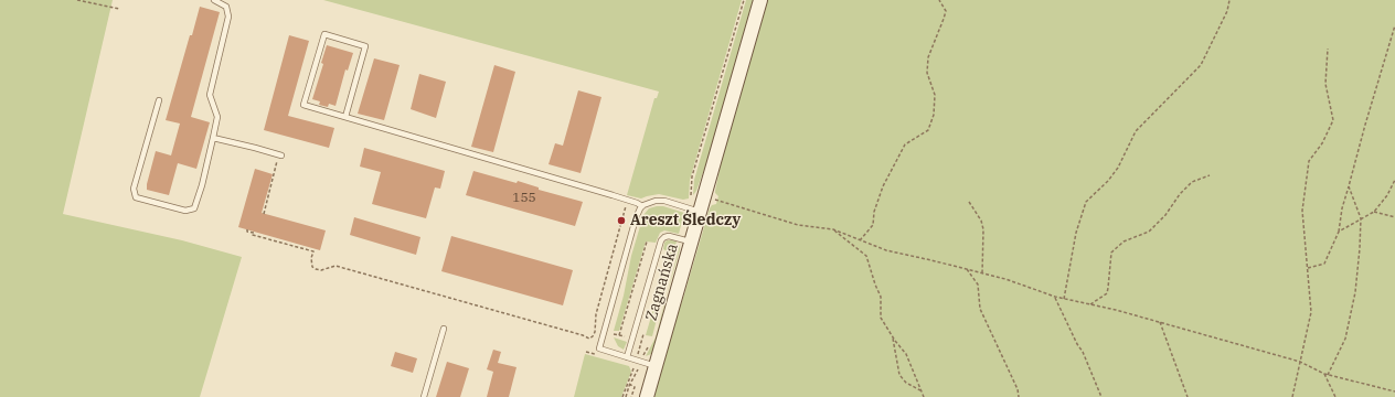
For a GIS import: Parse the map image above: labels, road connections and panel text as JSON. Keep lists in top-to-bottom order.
{
  "streets": {
    "street": ["Zagnańska"]
  },
  "places": ["Areszt Śledczy"],
  "house_numbers": ["155"]
}
